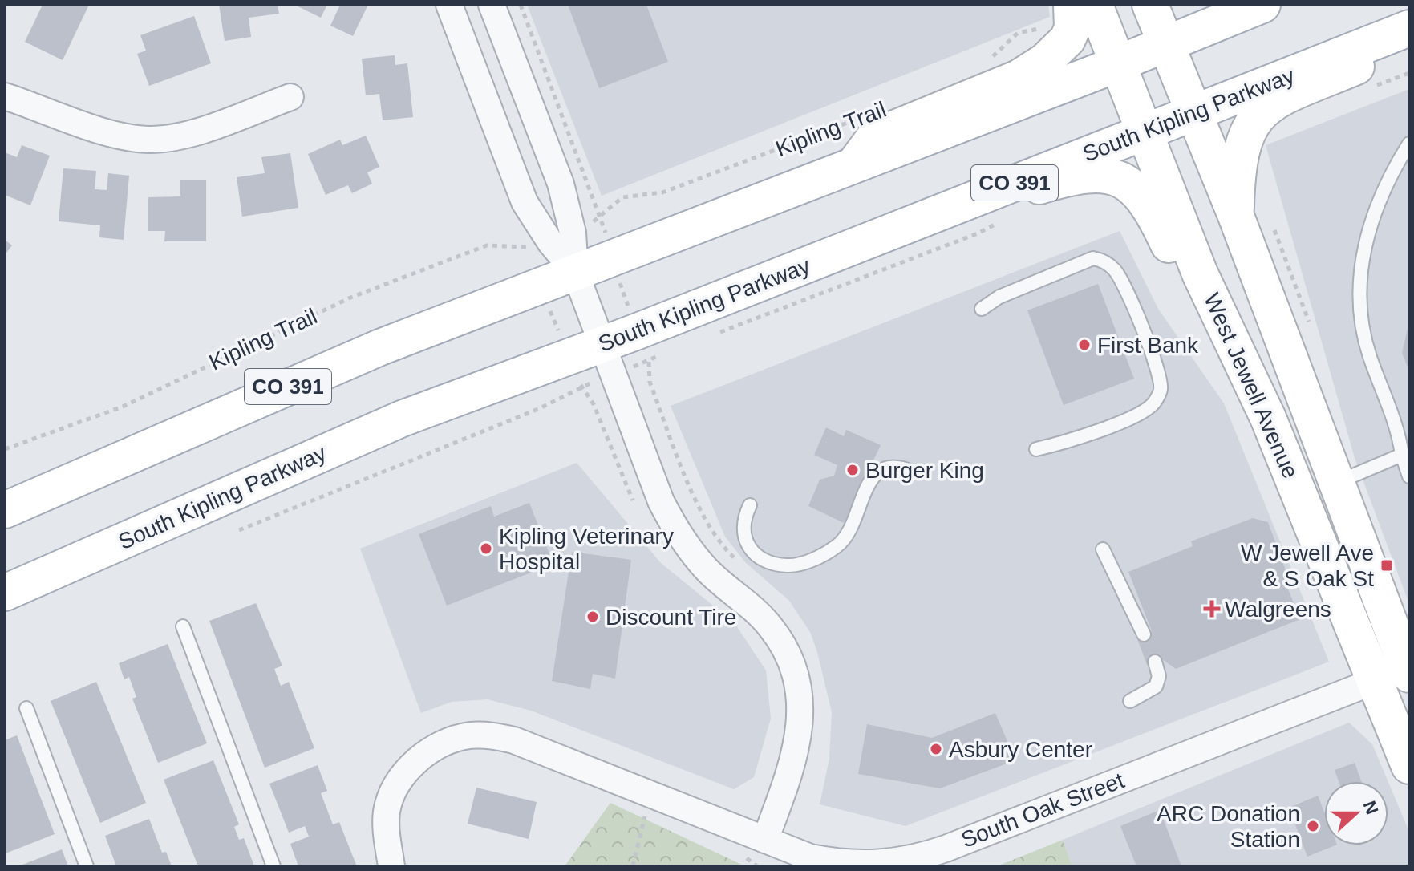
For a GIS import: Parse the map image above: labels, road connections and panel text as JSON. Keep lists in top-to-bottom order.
{
  "streets": {
    "main road": ["South Kipling Parkway", "CO 391", "West Jewell Avenue"],
    "street": ["South Oak Street"],
    "path": ["Kipling Trail"]
  },
  "crossings": [
    ["South Kipling Parkway", "West Jewell Avenue"],
    ["Kipling Trail", "CO 391"],
    ["CO 391", "West Jewell Avenue"],
    ["West Jewell Avenue", "South Oak Street"]
  ],
  "places": {
    "other": [
      "First Bank",
      "Burger King",
      "Kipling Veterinary Hospital",
      "Discount Tire",
      "Asbury Center",
      "ARC Donation Station"
    ],
    "transit": ["W Jewell Ave & S Oak St"],
    "health": ["Walgreens"]
  },
  "north": "right"
}
